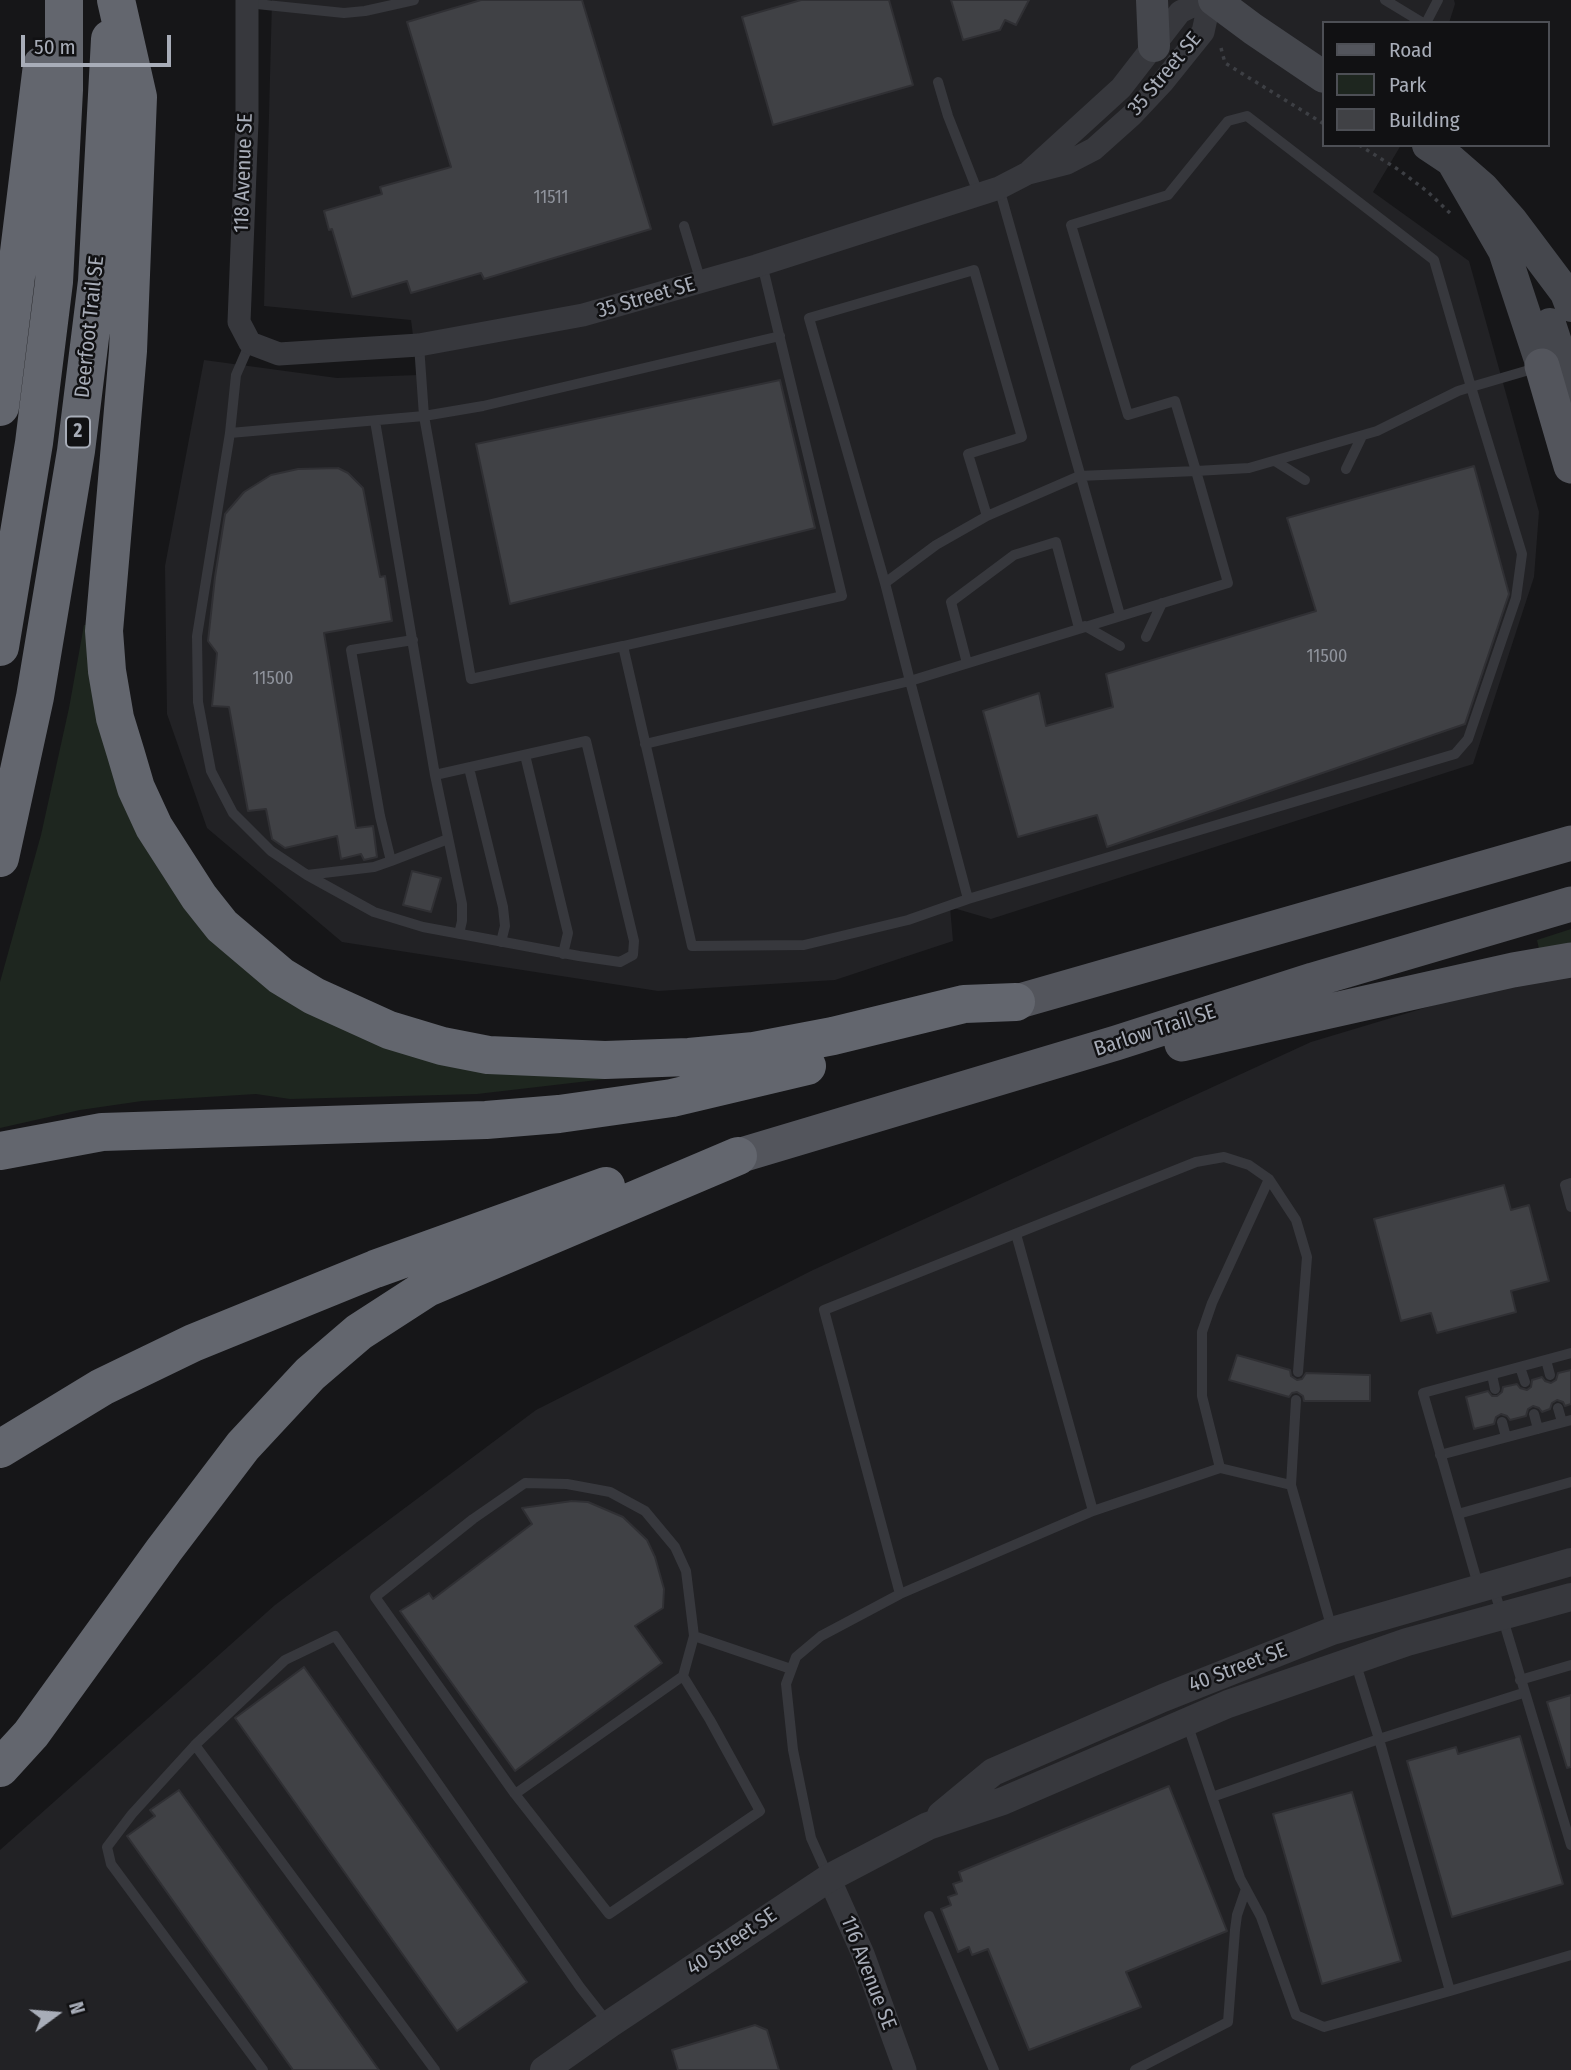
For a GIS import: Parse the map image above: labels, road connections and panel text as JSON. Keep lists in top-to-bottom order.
{
  "streets": {
    "highway": ["Deerfoot Trail SE", "2"],
    "main road": ["Barlow Trail SE"],
    "street": [
      "35 Street SE",
      "118 Avenue SE",
      "40 Street SE",
      "116 Avenue SE"
    ]
  },
  "crossings": [
    ["35 Street SE", "118 Avenue SE"],
    ["40 Street SE", "116 Avenue SE"]
  ],
  "house_numbers": ["11511", "11500", "11500"],
  "legend": ["Road", "Park", "Building"],
  "scale_bar": "50 m",
  "north": "right"
}
